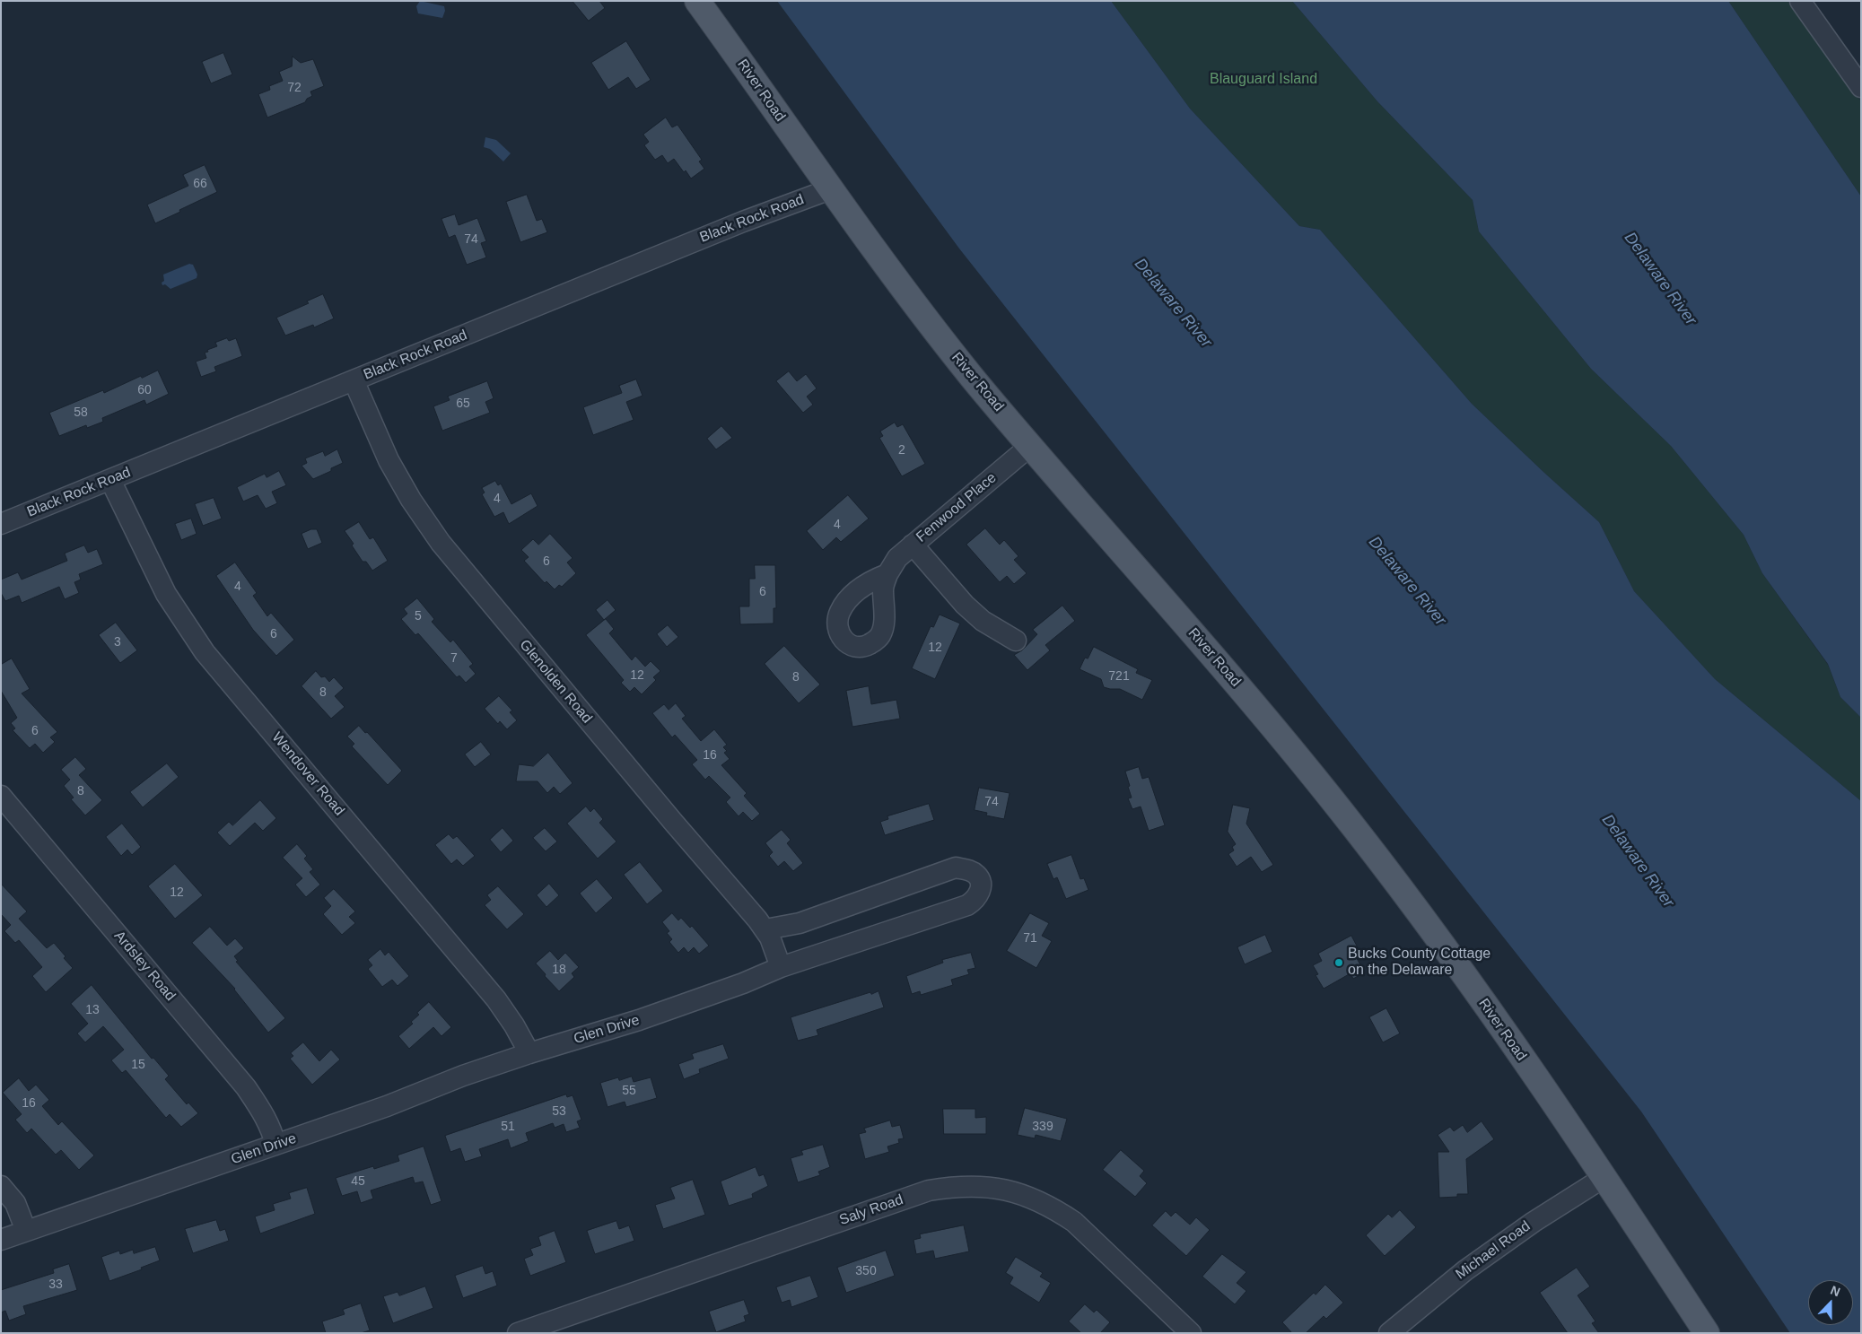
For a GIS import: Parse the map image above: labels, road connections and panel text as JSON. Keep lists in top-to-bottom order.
{
  "streets": {
    "main road": ["River Road"],
    "street": [
      "Black Rock Road",
      "Fenwood Place",
      "Glenolden Road",
      "Wendover Road",
      "Ardsley Road",
      "Glen Drive",
      "Saly Road",
      "Michael Road"
    ]
  },
  "crossings": [
    ["River Road", "Black Rock Road"],
    ["River Road", "Fenwood Place"],
    ["River Road", "Michael Road"],
    ["Black Rock Road", "Glenolden Road"],
    ["Black Rock Road", "Wendover Road"],
    ["Glenolden Road", "Glen Drive"],
    ["Wendover Road", "Glen Drive"],
    ["Ardsley Road", "Glen Drive"]
  ],
  "water": ["Delaware River"],
  "parks": ["Blauguard Island"],
  "places": ["Bucks County Cottage on the Delaware"],
  "house_numbers": [
    "72",
    "66",
    "74",
    "60",
    "65",
    "58",
    "2",
    "4",
    "4",
    "6",
    "4",
    "6",
    "5",
    "6",
    "3",
    "12",
    "7",
    "12",
    "721",
    "8",
    "8",
    "6",
    "16",
    "8",
    "74",
    "12",
    "71",
    "18",
    "13",
    "15",
    "55",
    "16",
    "53",
    "51",
    "339",
    "45",
    "350",
    "33"
  ],
  "north": "top"
}
